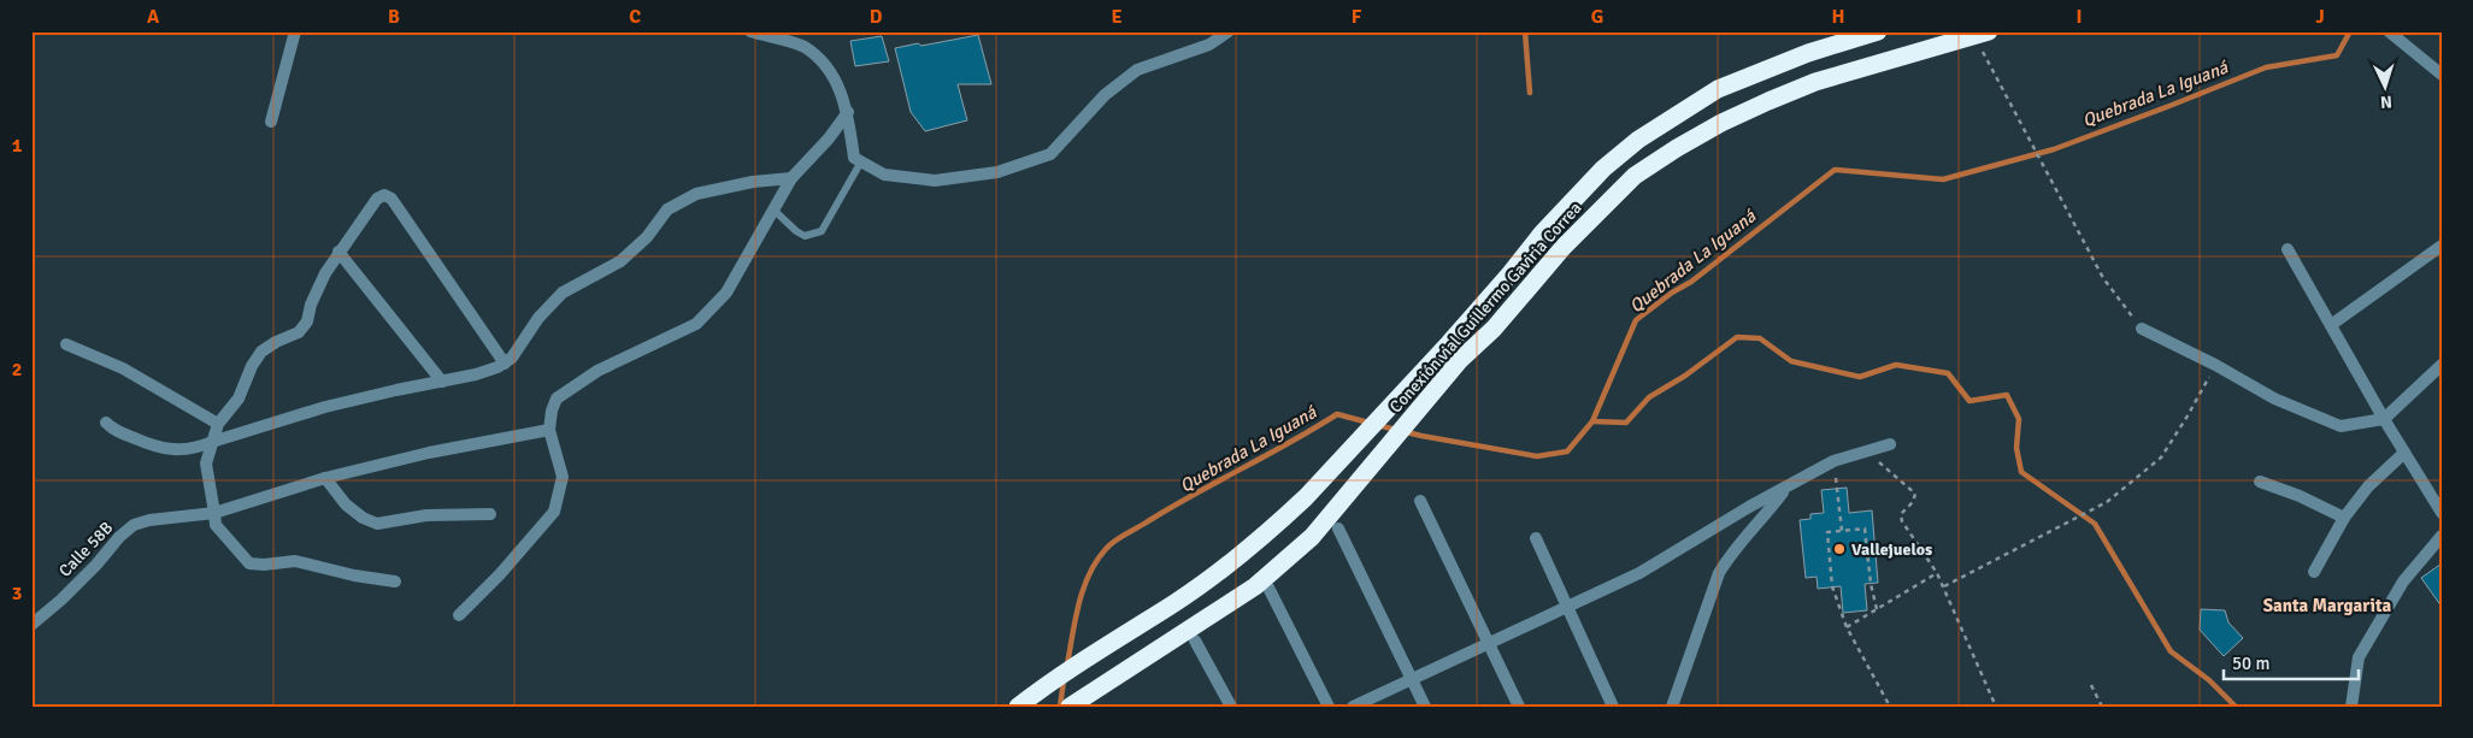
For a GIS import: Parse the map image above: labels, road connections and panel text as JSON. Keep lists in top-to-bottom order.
{
  "streets": {
    "highway": ["Conexión vial Guillermo Gaviria Correa"],
    "street": ["Calle 58B"]
  },
  "districts": ["Santa Margarita"],
  "water": ["Quebrada La Iguaná"],
  "places": ["Vallejuelos"],
  "scale_bar": "50 m",
  "north": "bottom",
  "grid": {
    "columns": [
      "A",
      "B",
      "C",
      "D",
      "E",
      "F",
      "G",
      "H",
      "I",
      "J"
    ],
    "rows": ["1", "2", "3"]
  }
}
